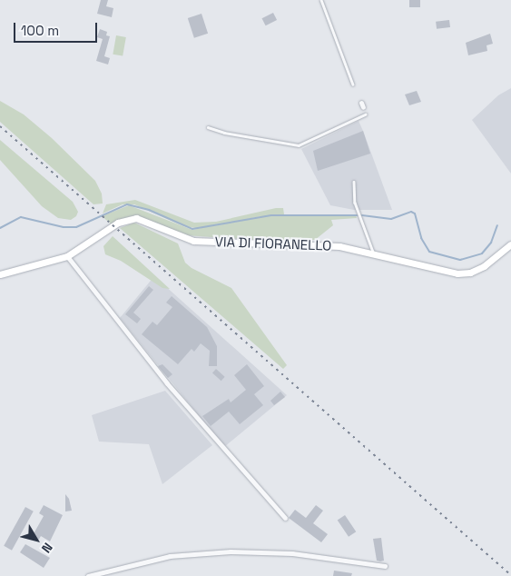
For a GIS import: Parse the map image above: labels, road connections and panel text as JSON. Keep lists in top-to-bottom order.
{
  "streets": {
    "street": ["VIA DI FIORANELLO"]
  },
  "scale_bar": "100 m",
  "north": "bottom right"
}
